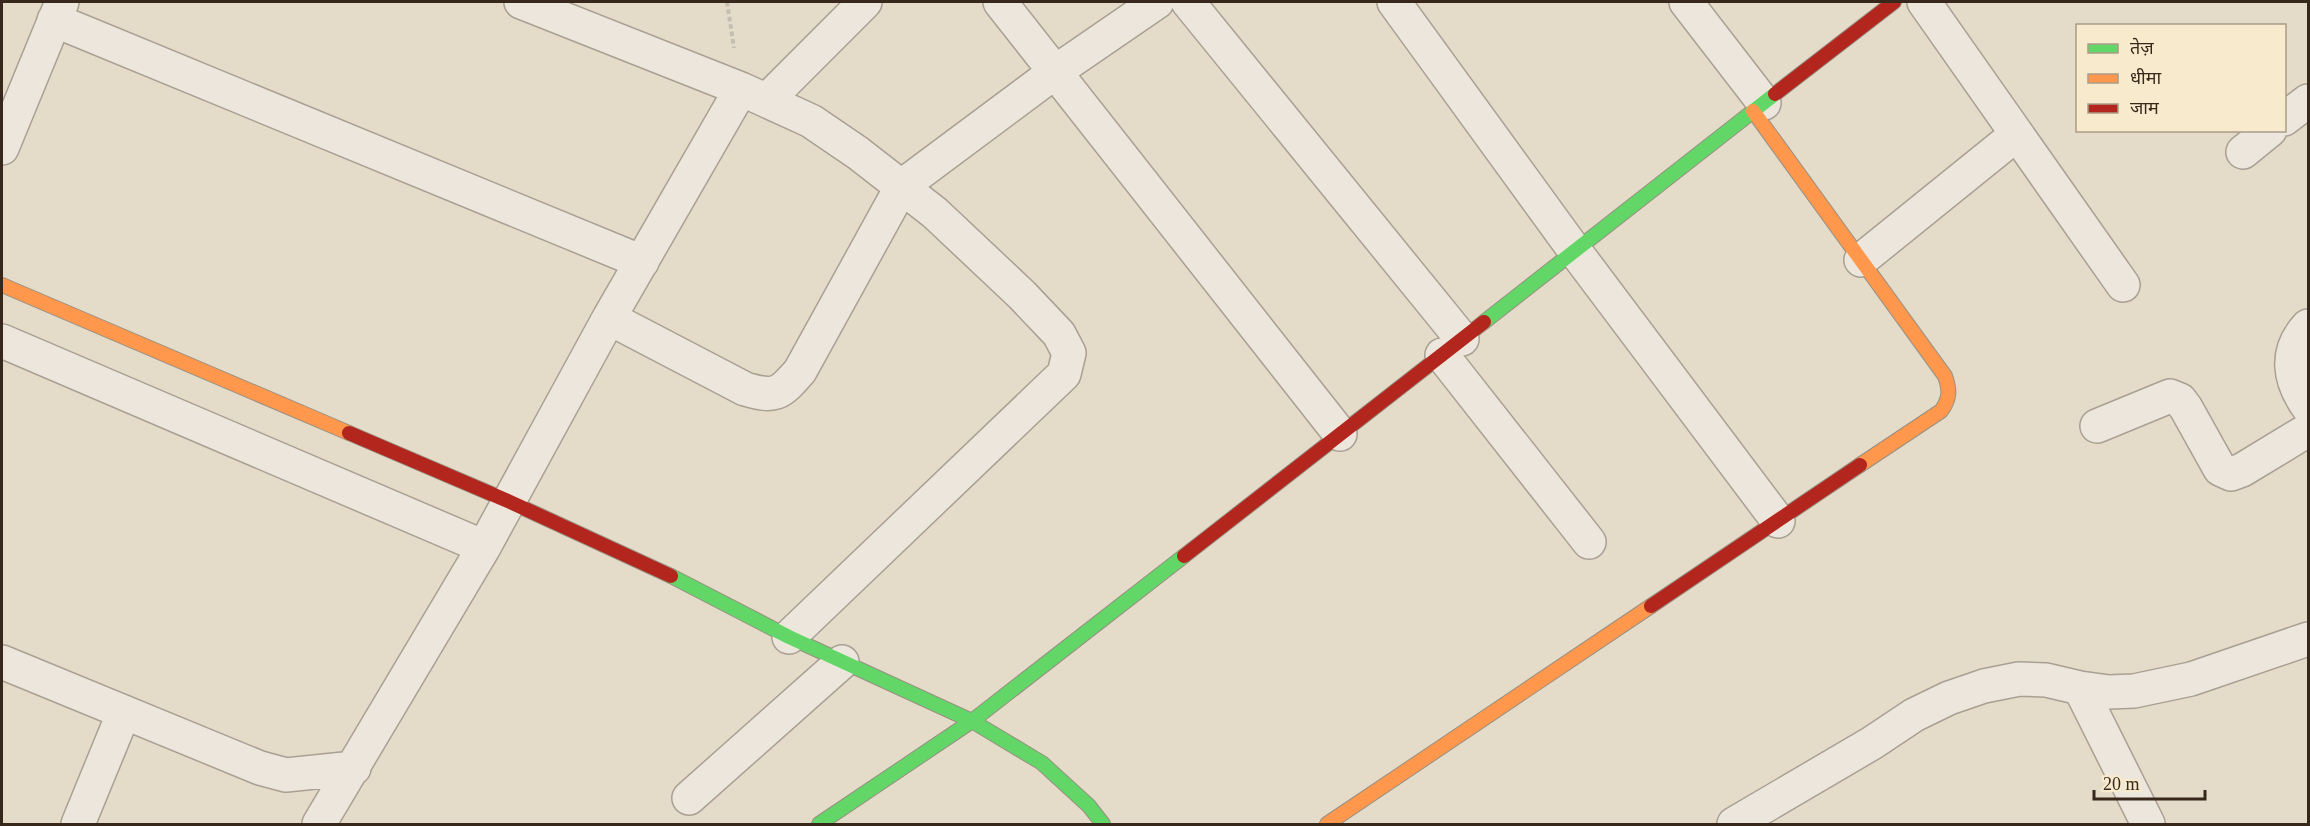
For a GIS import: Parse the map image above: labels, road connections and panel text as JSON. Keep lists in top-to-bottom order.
{
  "legend": ["तेज़", "धीमा", "जाम"],
  "scale_bar": "20 m"
}
